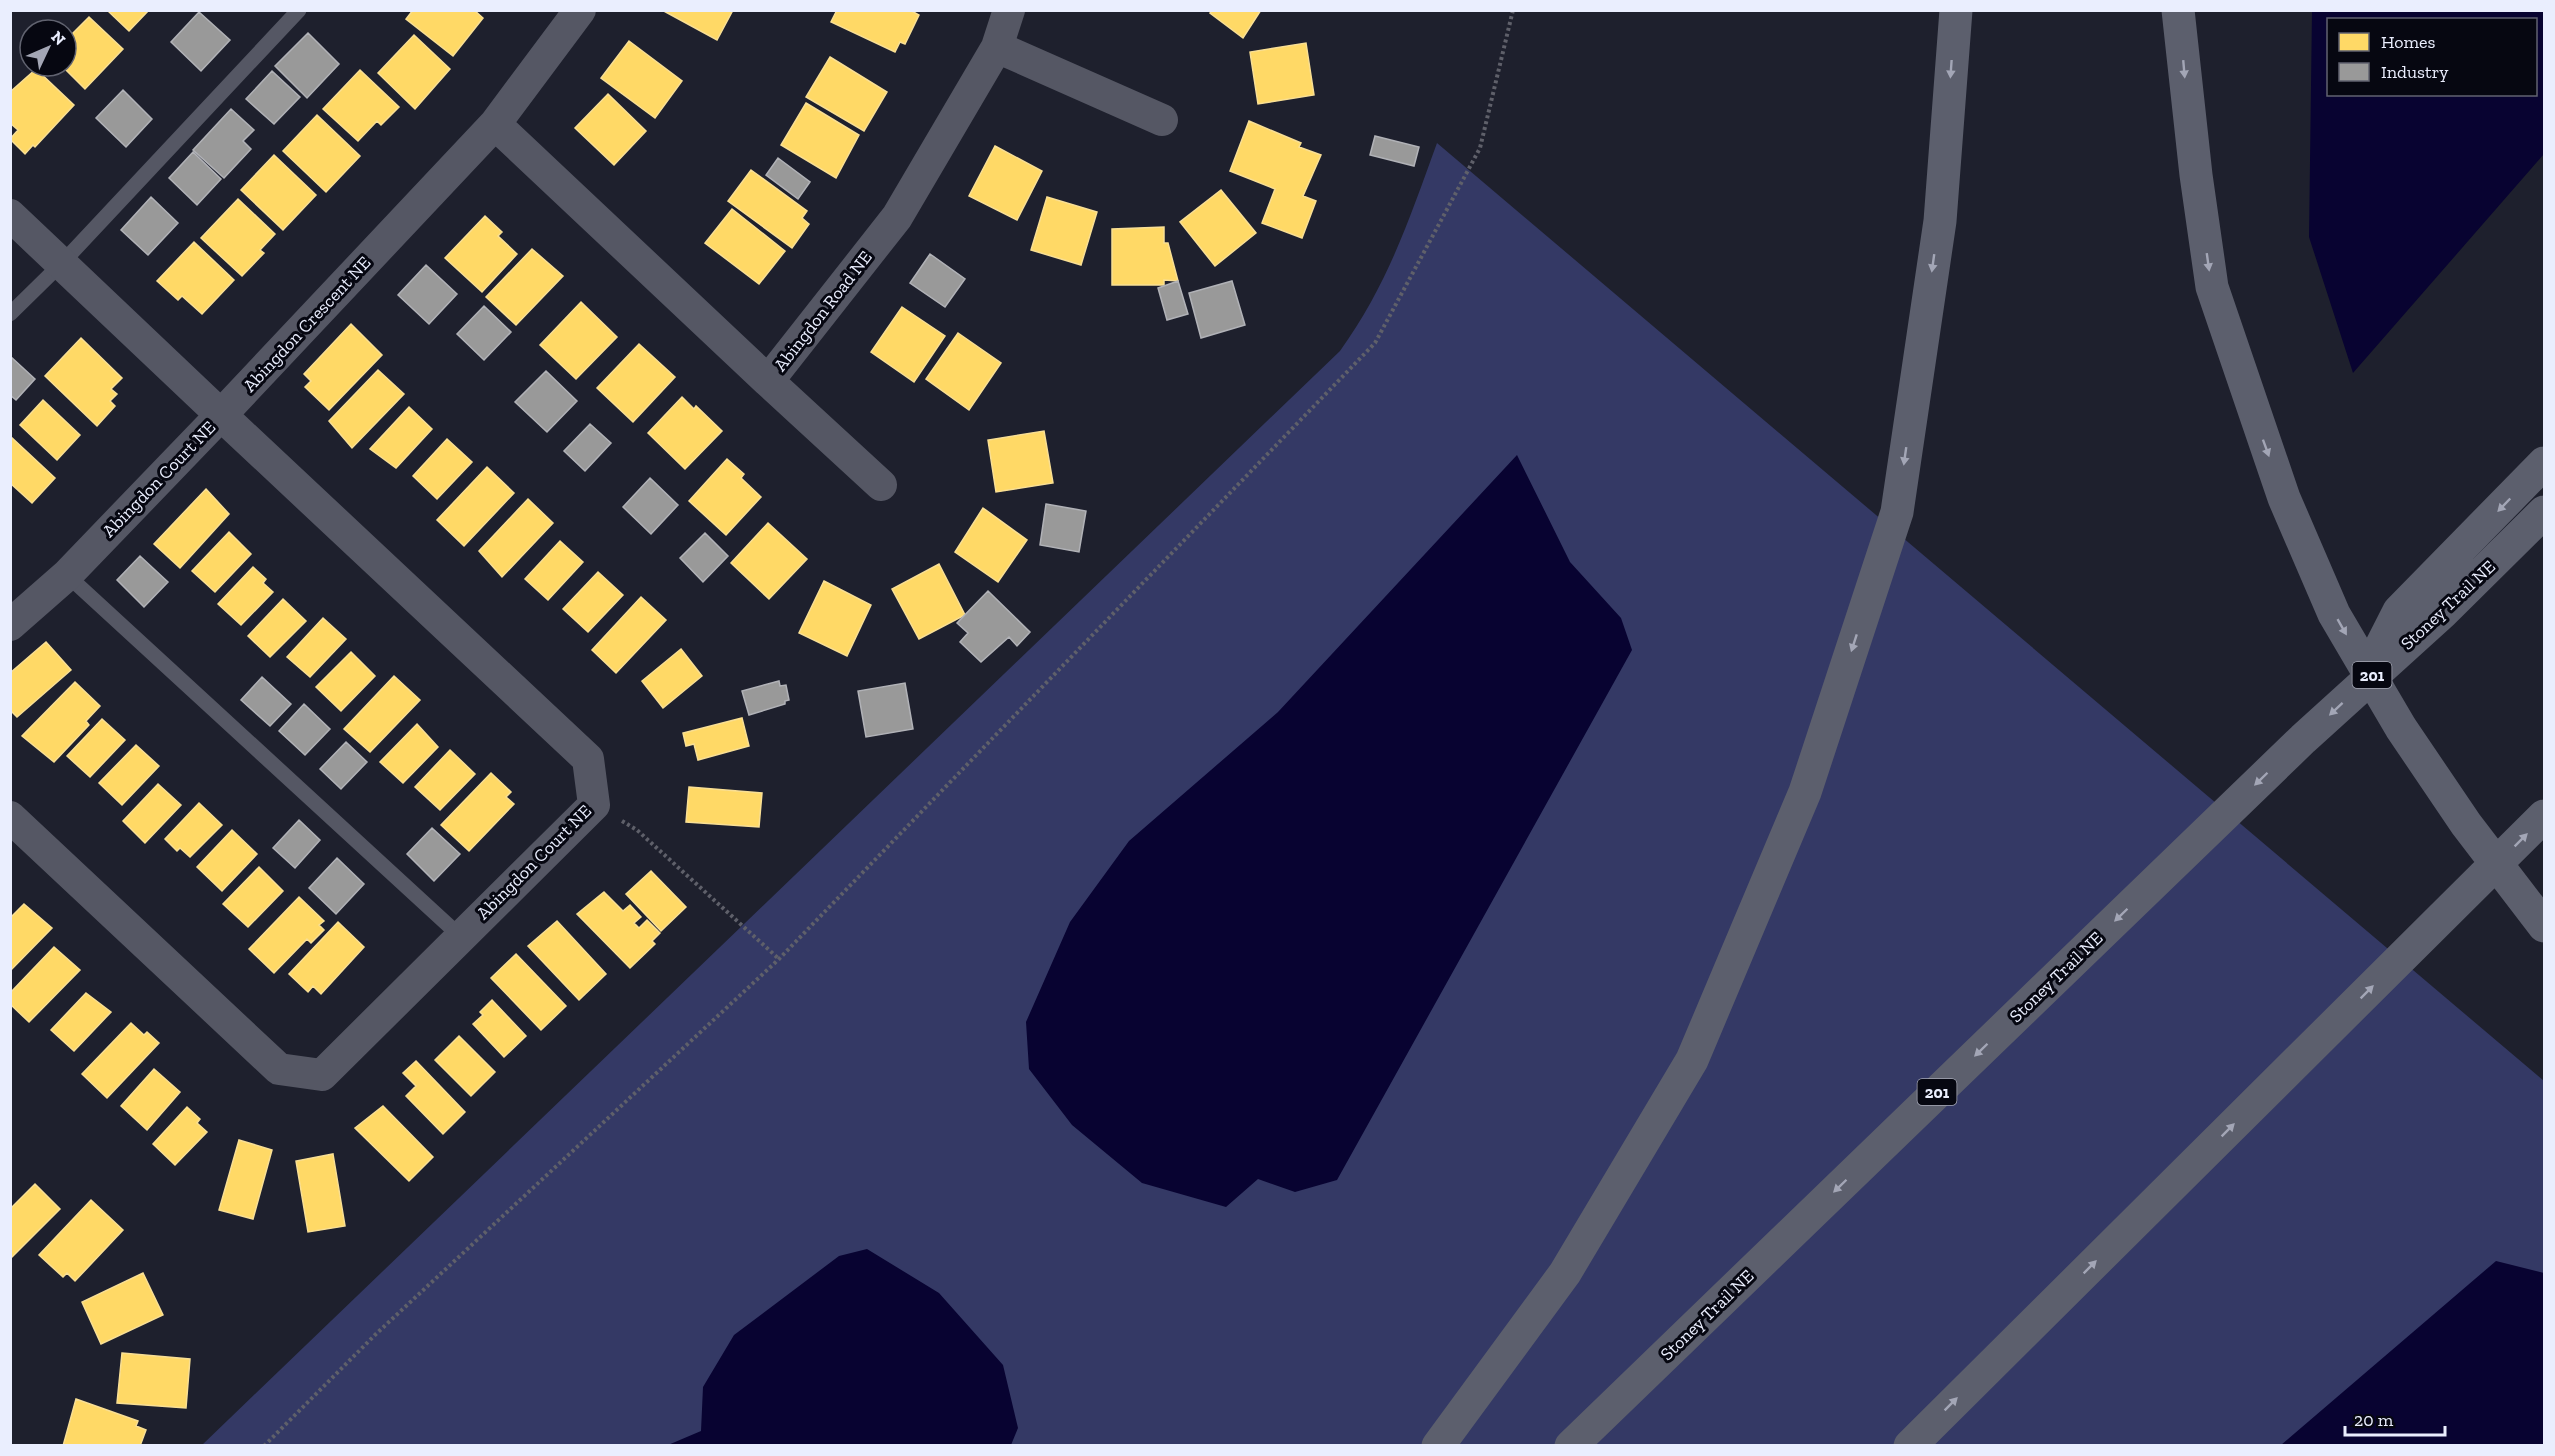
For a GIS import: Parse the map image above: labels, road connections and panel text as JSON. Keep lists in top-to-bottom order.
{
  "streets": {
    "highway": ["Stoney Trail NE", "201"],
    "street": ["Abingdon Road NE", "Abingdon Crescent NE", "Abingdon Court NE"]
  },
  "crossings": [
    ["Abingdon Road NE", "Abingdon Crescent NE"],
    ["Abingdon Crescent NE", "Abingdon Court NE"]
  ],
  "legend": ["Homes", "Industry"],
  "scale_bar": "20 m",
  "north": "top right"
}
